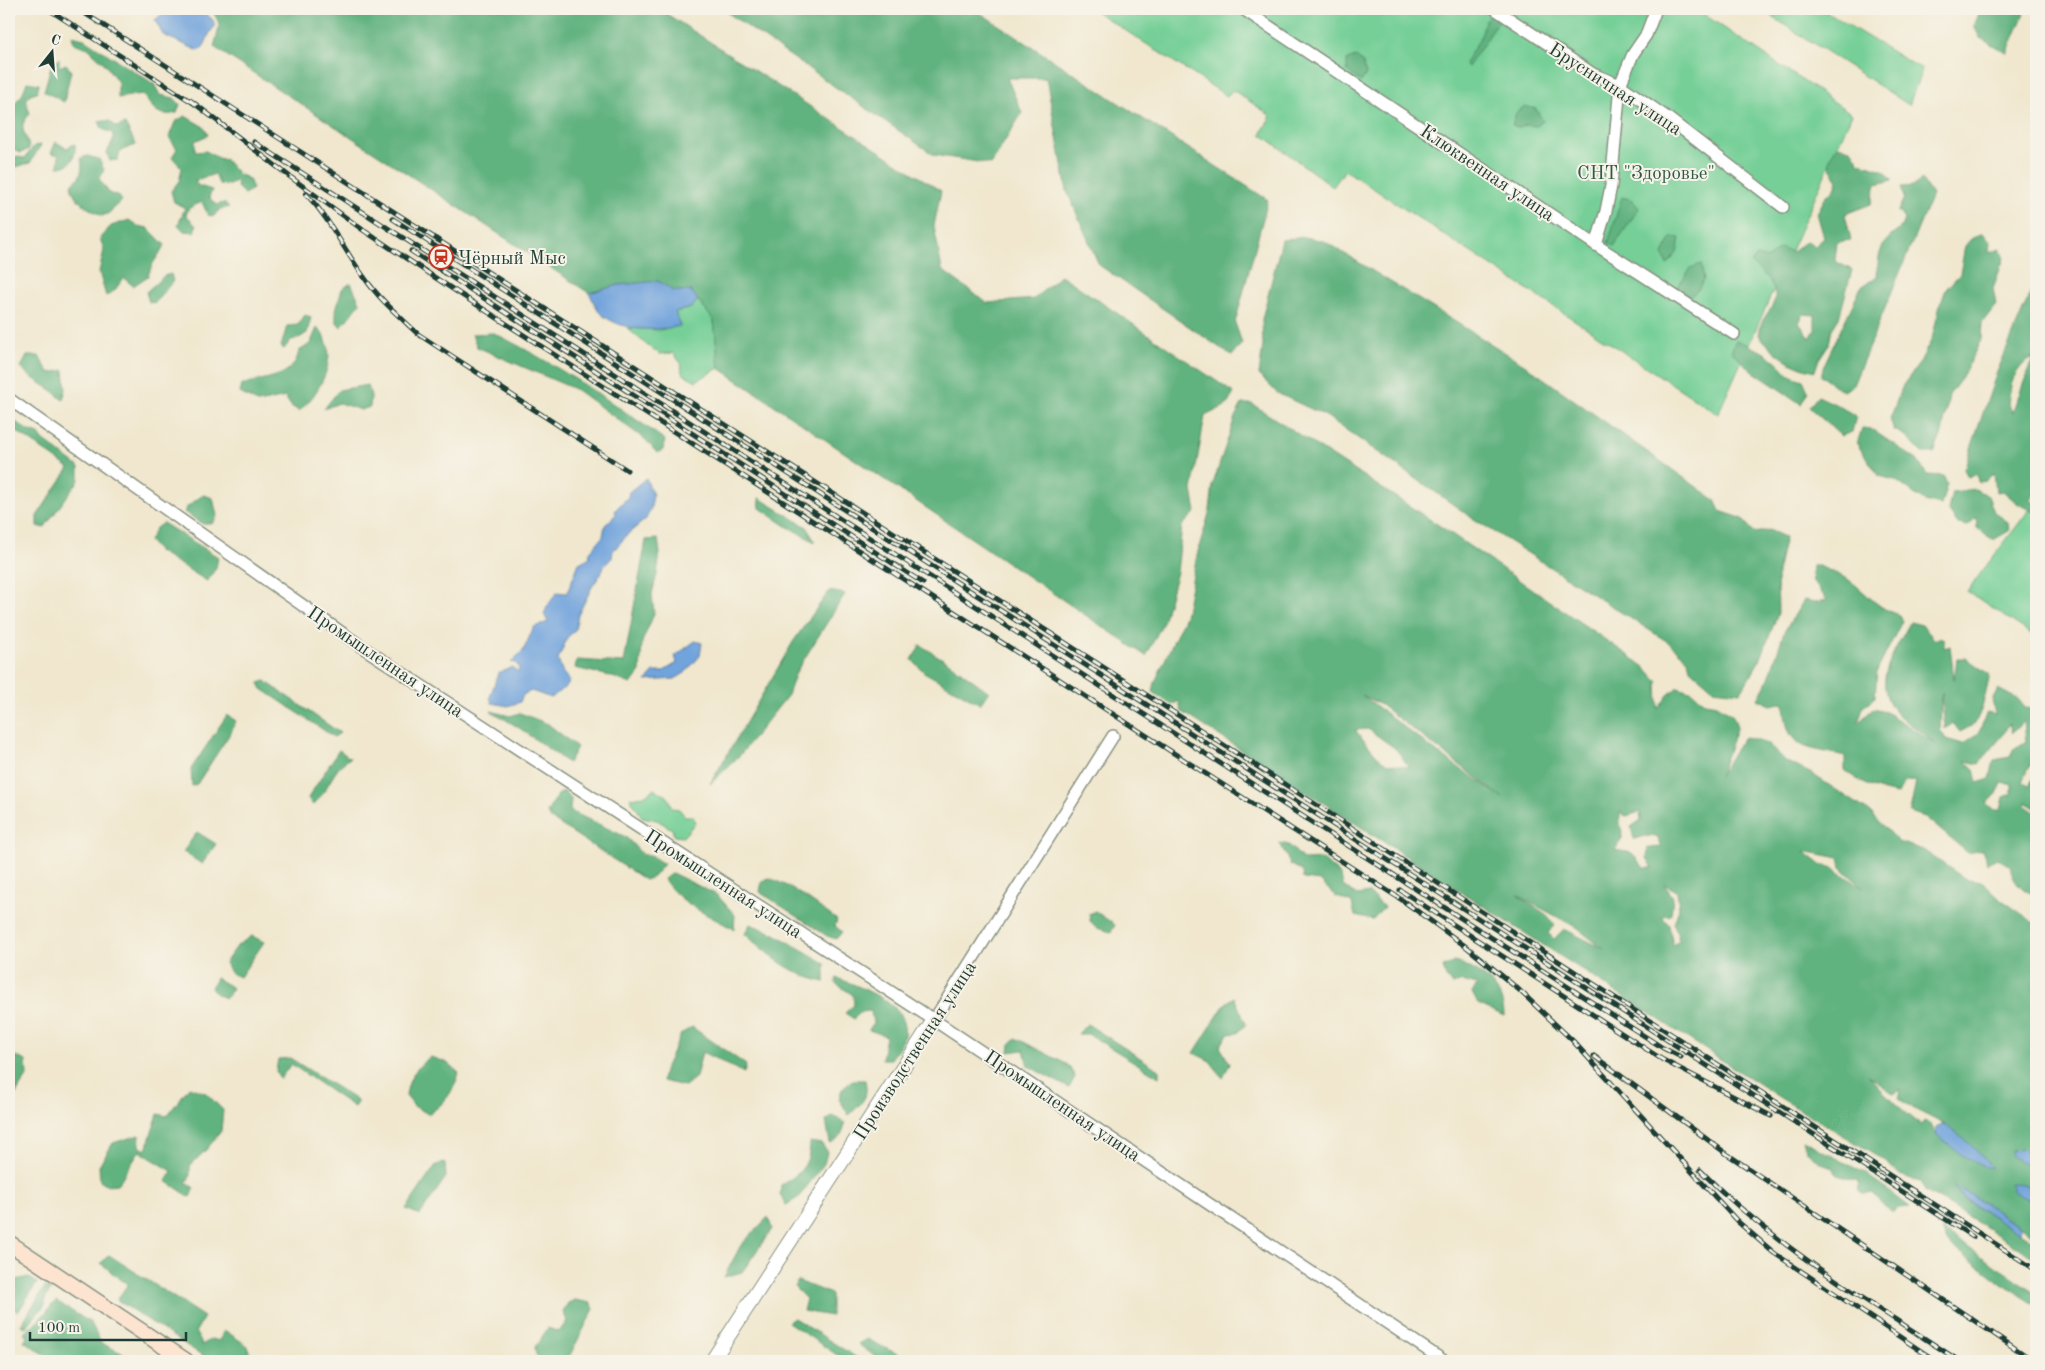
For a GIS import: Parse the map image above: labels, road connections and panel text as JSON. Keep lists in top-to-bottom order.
{
  "streets": {
    "street": [
      "Брусничная улица",
      "Клюквенная улица",
      "Промышленная улица",
      "Производственная улица"
    ]
  },
  "crossings": [
    ["Промышленная улица", "Производственная улица"]
  ],
  "parks": ["СНТ \"Здоровье\""],
  "places": {
    "station": ["Чёрный Мыс"]
  },
  "scale_bar": "100 m",
  "north": "top"
}
